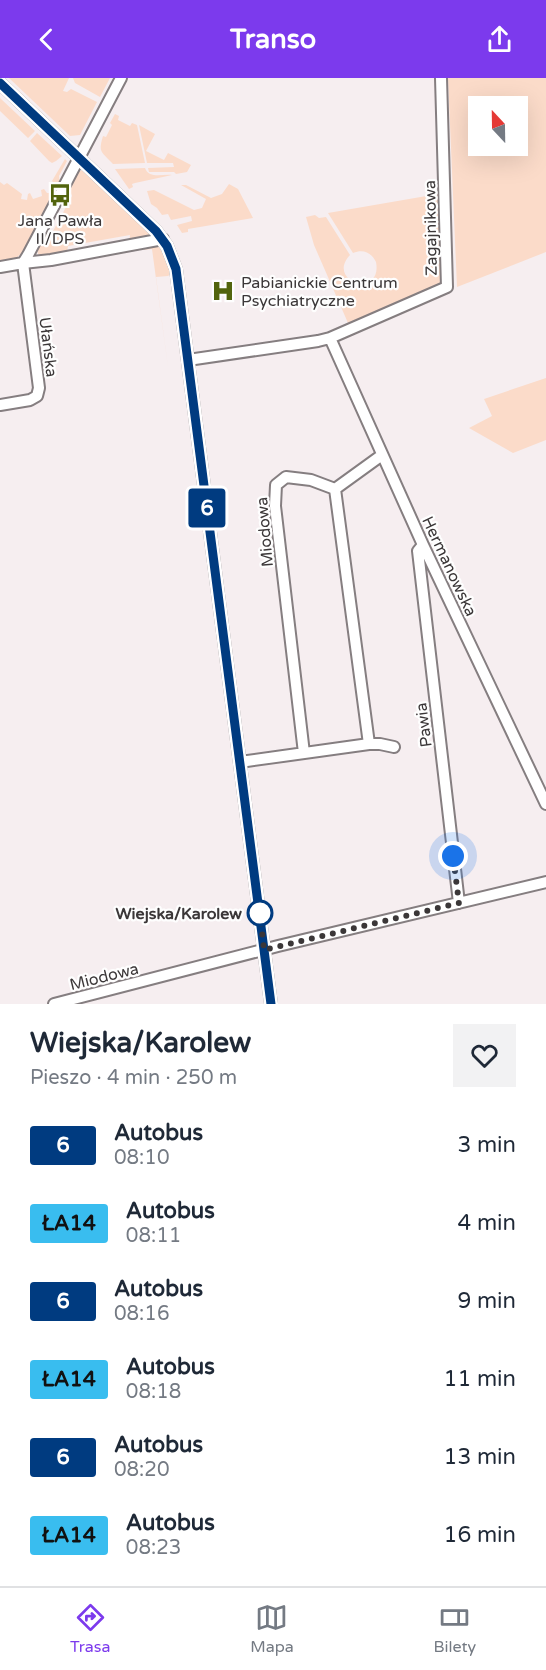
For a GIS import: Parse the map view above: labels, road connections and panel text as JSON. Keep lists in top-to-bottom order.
{
  "streets": {
    "street": [
      "Zagajnikowa",
      "Ułańska",
      "Miodowa",
      "Hermanowska",
      "Pawia"
    ]
  },
  "crossings": [
    ["Zagajnikowa", "Hermanowska"],
    ["Miodowa", "Pawia"],
    ["Hermanowska", "Pawia"]
  ],
  "places": {
    "bus stop": ["Jana Pawła II/DPS"],
    "hospital": ["Pabianickie Centrum Psychiatryczne"],
    "other": ["Wiejska/Karolew"]
  },
  "lines": ["bus line 6"],
  "north": "top",
  "page": {
    "header": "Transo",
    "on_map": "6",
    "heading": ["Wiejska/Karolew", "Pieszo · 4 min · 250 m"],
    "list": [
      {
        "mark": "6",
        "name": "Autobus",
        "note": "08:10",
        "value": "3 min"
      },
      {
        "mark": "ŁA14",
        "name": "Autobus",
        "note": "08:11",
        "value": "4 min"
      },
      {
        "mark": "6",
        "name": "Autobus",
        "note": "08:16",
        "value": "9 min"
      },
      {
        "mark": "ŁA14",
        "name": "Autobus",
        "note": "08:18",
        "value": "11 min"
      },
      {
        "mark": "6",
        "name": "Autobus",
        "note": "08:20",
        "value": "13 min"
      },
      {
        "mark": "ŁA14",
        "name": "Autobus",
        "note": "08:23",
        "value": "16 min"
      }
    ],
    "tabs": ["Trasa", "Mapa", "Bilety"]
  }
}
